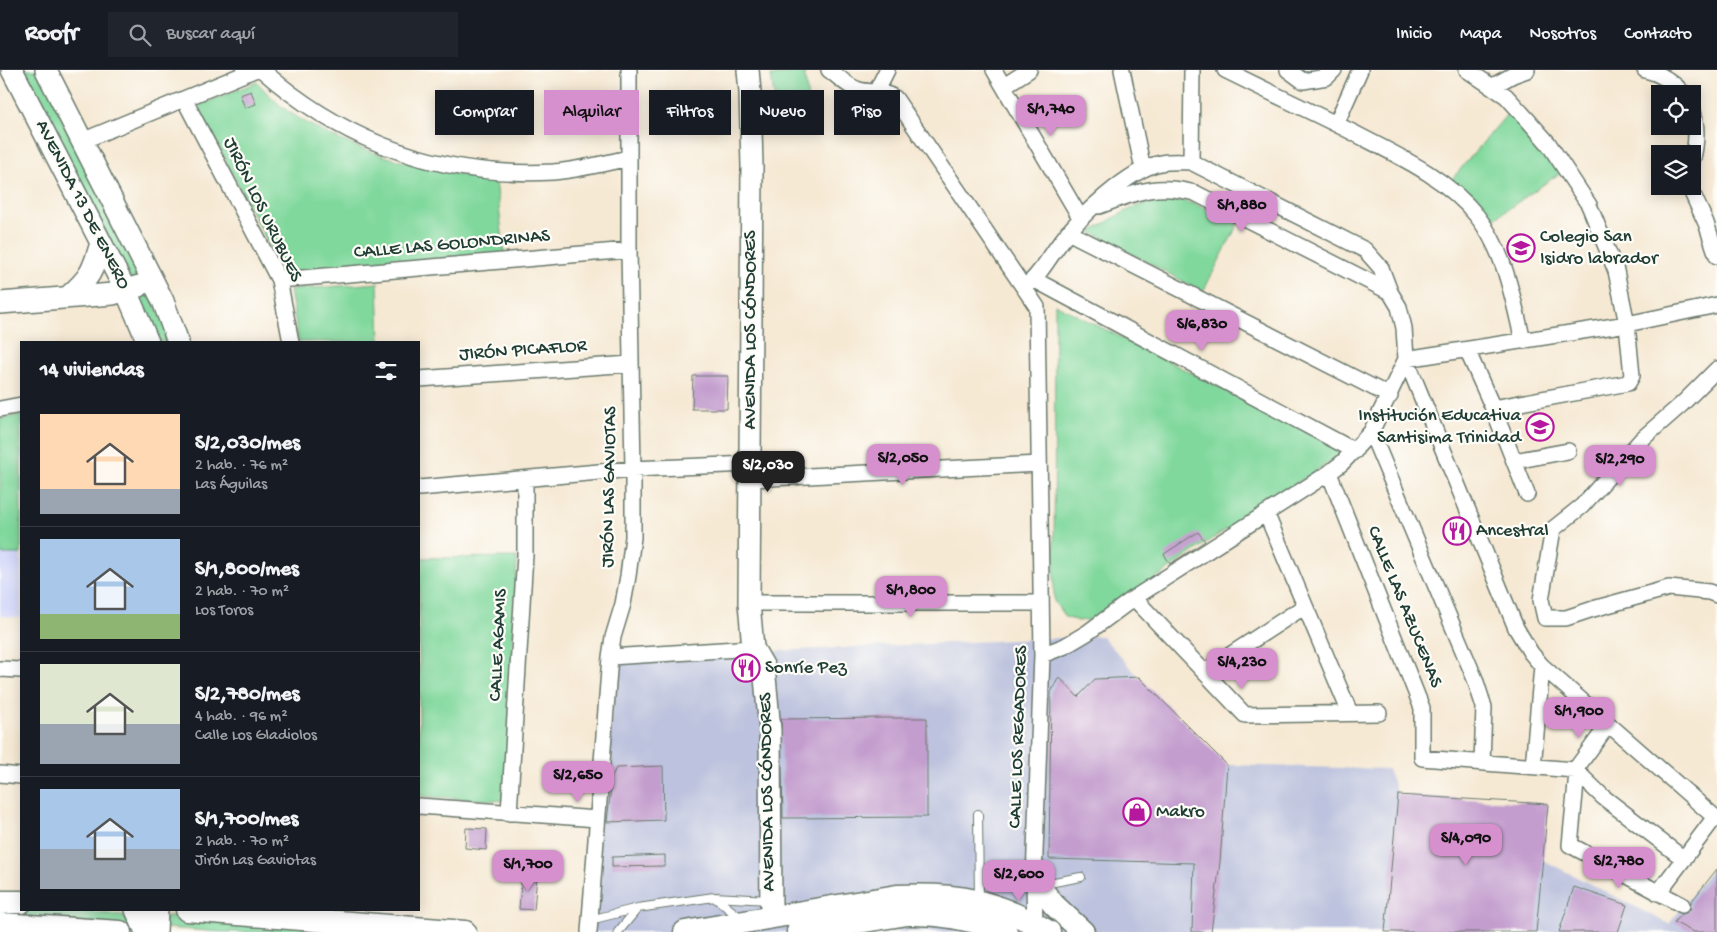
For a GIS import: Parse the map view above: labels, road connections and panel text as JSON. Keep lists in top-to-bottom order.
{
  "streets": {
    "main road": ["AVENIDA 13 DE ENERO", "AVENIDA LOS CÓNDORES"],
    "street": [
      "JIRÓN LOS URUBUES",
      "CALLE LAS GOLONDRINAS",
      "JIRÓN PICAFLOR",
      "JIRÓN LAS GAVIOTAS",
      "CALLE LAS AZUCENAS",
      "CALLE AGAMIS",
      "CALLE LOS REGADORES"
    ]
  },
  "crossings": [
    ["JIRÓN LOS URUBUES", "CALLE LAS GOLONDRINAS"],
    ["CALLE LAS GOLONDRINAS", "JIRÓN LAS GAVIOTAS"],
    ["JIRÓN PICAFLOR", "JIRÓN LAS GAVIOTAS"]
  ],
  "places": {
    "school or university": ["Colegio San Isidro labrador", "Institución Educativa Santisima Trinidad"],
    "restaurant": ["Ancestral", "Sonríe Pez"],
    "shop": ["Makro"]
  },
  "page": {
    "header": "Roofr",
    "search": "Buscar aquí",
    "nav": [
      "Inicio",
      "Mapa",
      "Nosotros",
      "Contacto"
    ],
    "chip": [
      "Comprar",
      "Alquilar",
      "Filtros",
      "Nuevo",
      "Piso"
    ],
    "price": [
      "S/1,740",
      "S/1,880",
      "S/6,830",
      "S/2,050",
      "S/2,290",
      "S/2,030",
      "S/1,800",
      "S/4,230",
      "S/1,900",
      "S/2,650",
      "S/4,090",
      "S/2,780",
      "S/1,700",
      "S/2,600"
    ],
    "heading": "14 viviendas",
    "list": [
      {
        "name": "S/2,030/mes",
        "note": "2 hab. · 76 m² · Las Águilas"
      },
      {
        "name": "S/1,800/mes",
        "note": "2 hab. · 70 m² · Los Toros"
      },
      {
        "name": "S/2,780/mes",
        "note": "4 hab. · 96 m² · Calle Los Gladiolos"
      },
      {
        "name": "S/1,700/mes",
        "note": "2 hab. · 70 m² · Jirón Las Gaviotas"
      }
    ]
  }
}
